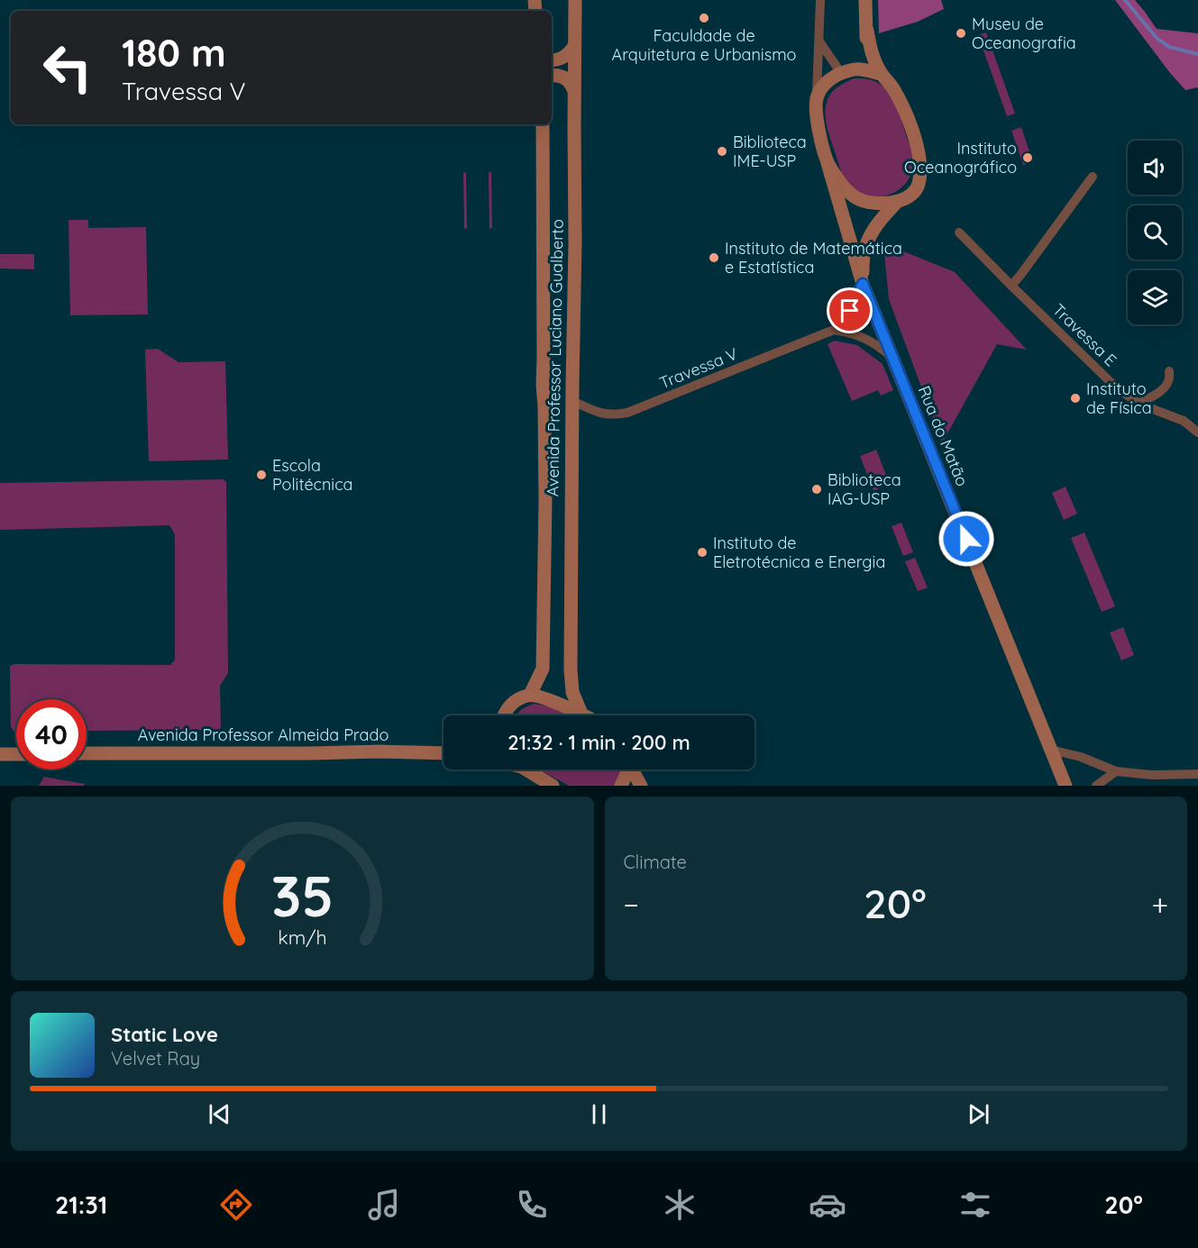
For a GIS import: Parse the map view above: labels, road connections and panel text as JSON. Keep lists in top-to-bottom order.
{
  "streets": {
    "street": [
      "Travessa E",
      "Avenida Professor Luciano Gualberto",
      "Travessa V",
      "Rua do Matão",
      "Avenida Professor Almeida Prado"
    ]
  },
  "crossings": [
    ["Avenida Professor Luciano Gualberto", "Travessa V"]
  ],
  "places": [
    "Faculdade de Arquitetura e Urbanismo",
    "Museu de Oceanografia",
    "Biblioteca IME-USP",
    "Instituto Oceanográfico",
    "Instituto de Matemática e Estatística",
    "Instituto de Física",
    "Escola Politécnica",
    "Biblioteca IAG-USP",
    "Instituto de Eletrotécnica e Energia"
  ],
  "page": {
    "turn": ["180 m", "Travessa V"],
    "limit": "40",
    "trip": "21:32 · 1 min · 200 m",
    "tile": "Climate",
    "heat": ["−", "20°", "+"],
    "song": ["Static Love", "Velvet Ray"],
    "tabs": ["21:31", "20°"],
    "gauge": ["35", "km/h"]
  }
}
